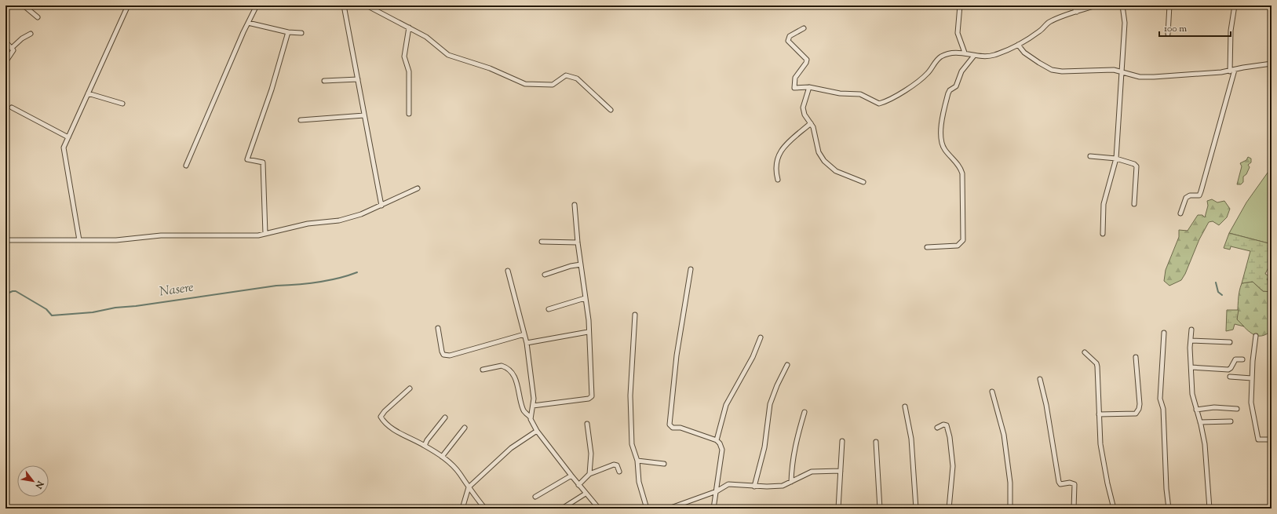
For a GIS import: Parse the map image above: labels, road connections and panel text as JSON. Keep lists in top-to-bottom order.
{
  "water": ["Nasere"],
  "scale_bar": "100 m",
  "north": "bottom right"
}
